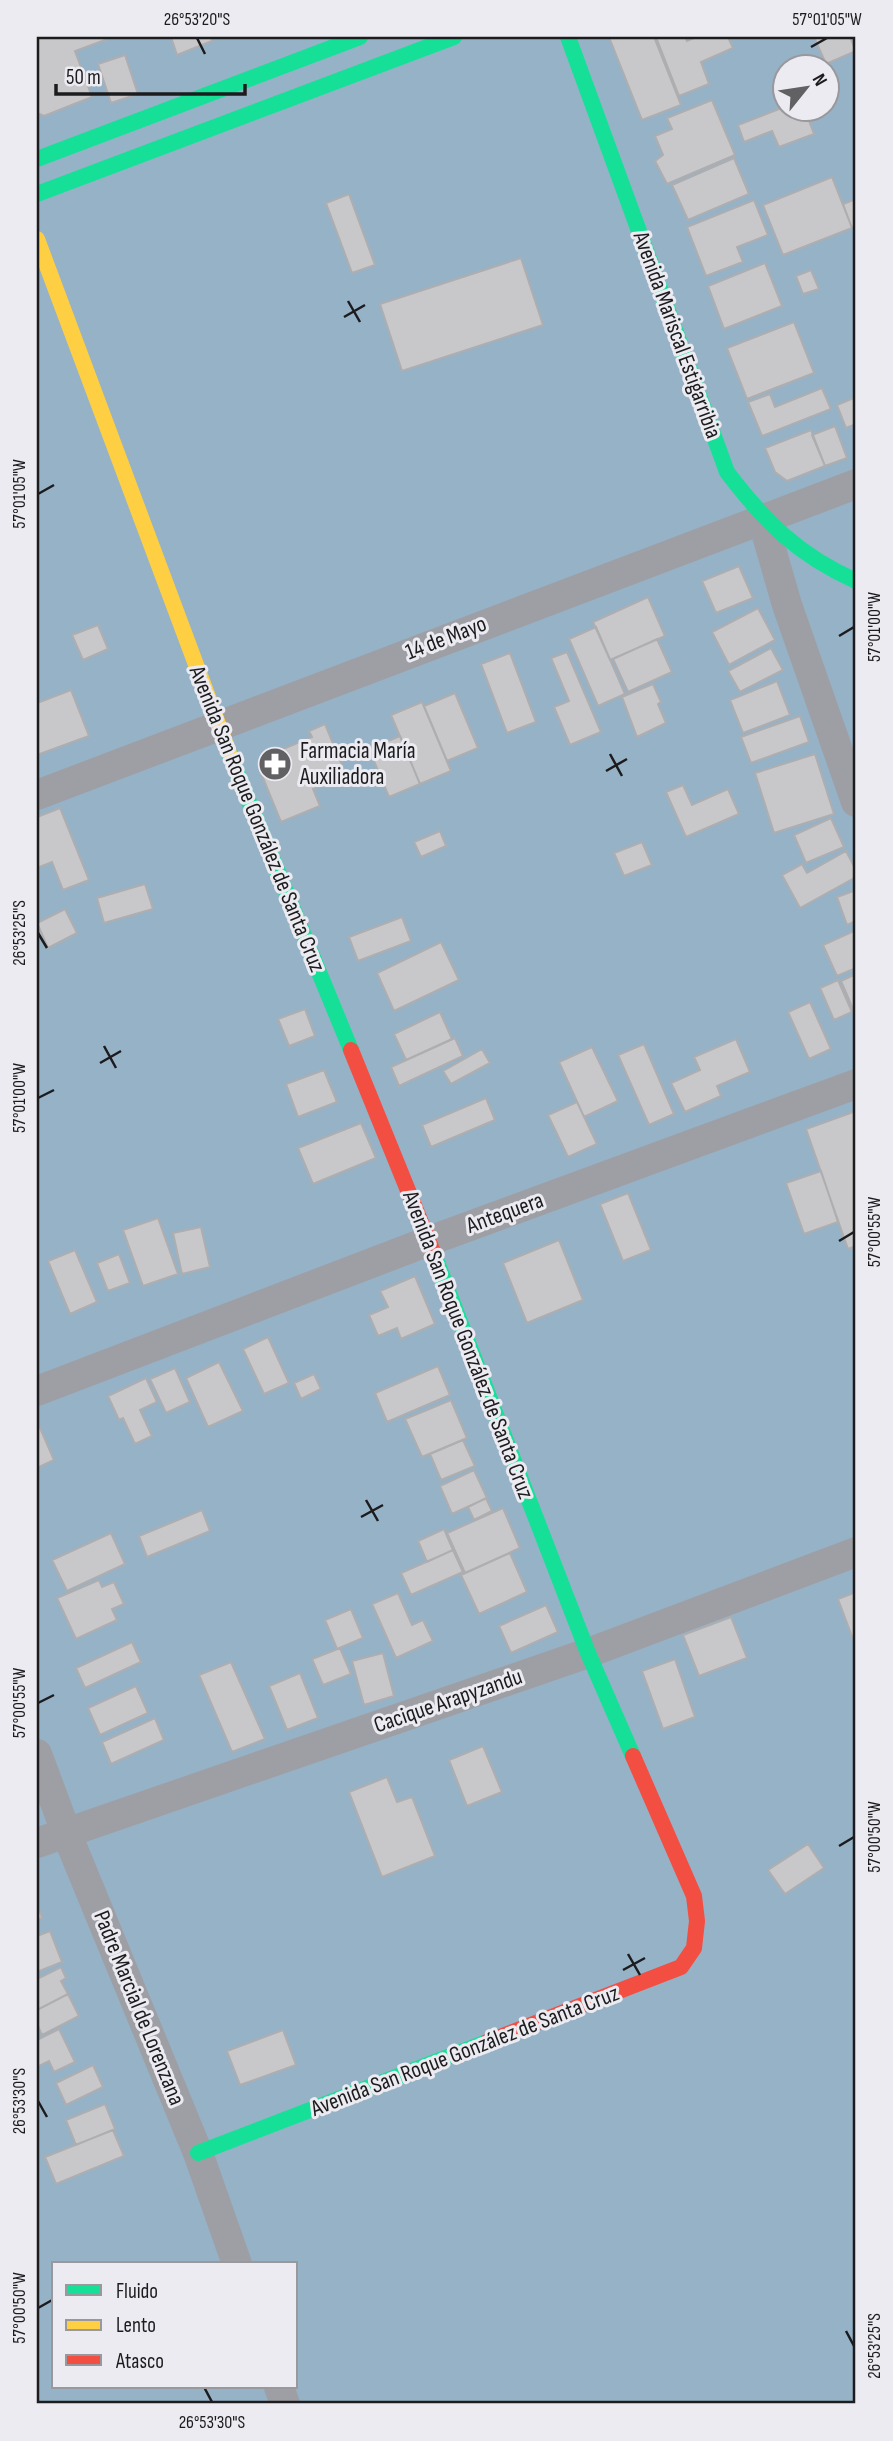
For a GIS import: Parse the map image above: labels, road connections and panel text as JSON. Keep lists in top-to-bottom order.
{
  "streets": {
    "main road": ["Avenida Mariscal Estigarribia", "Avenida San Roque González de Santa Cruz"],
    "street": [
      "14 de Mayo",
      "Antequera",
      "Cacique Arapyzandu",
      "Padre Marcial de Lorenzana"
    ]
  },
  "crossings": [
    ["Avenida Mariscal Estigarribia", "14 de Mayo"],
    ["14 de Mayo", "Avenida San Roque González de Santa Cruz"],
    ["Avenida San Roque González de Santa Cruz", "Antequera"],
    ["Avenida San Roque González de Santa Cruz", "Cacique Arapyzandu"],
    ["Avenida San Roque González de Santa Cruz", "Padre Marcial de Lorenzana"],
    ["Cacique Arapyzandu", "Padre Marcial de Lorenzana"]
  ],
  "places": {
    "pharmacy": ["Farmacia María Auxiliadora"]
  },
  "legend": ["Fluido", "Lento", "Atasco"],
  "scale_bar": "50 m",
  "north": "top right",
  "coordinates": [
    "26°53'20\"S",
    "57°01'05\"W",
    "57°01'00\"W",
    "26°53'25\"S",
    "57°00'55\"W",
    "57°00'50\"W",
    "26°53'30\"S"
  ]
}
